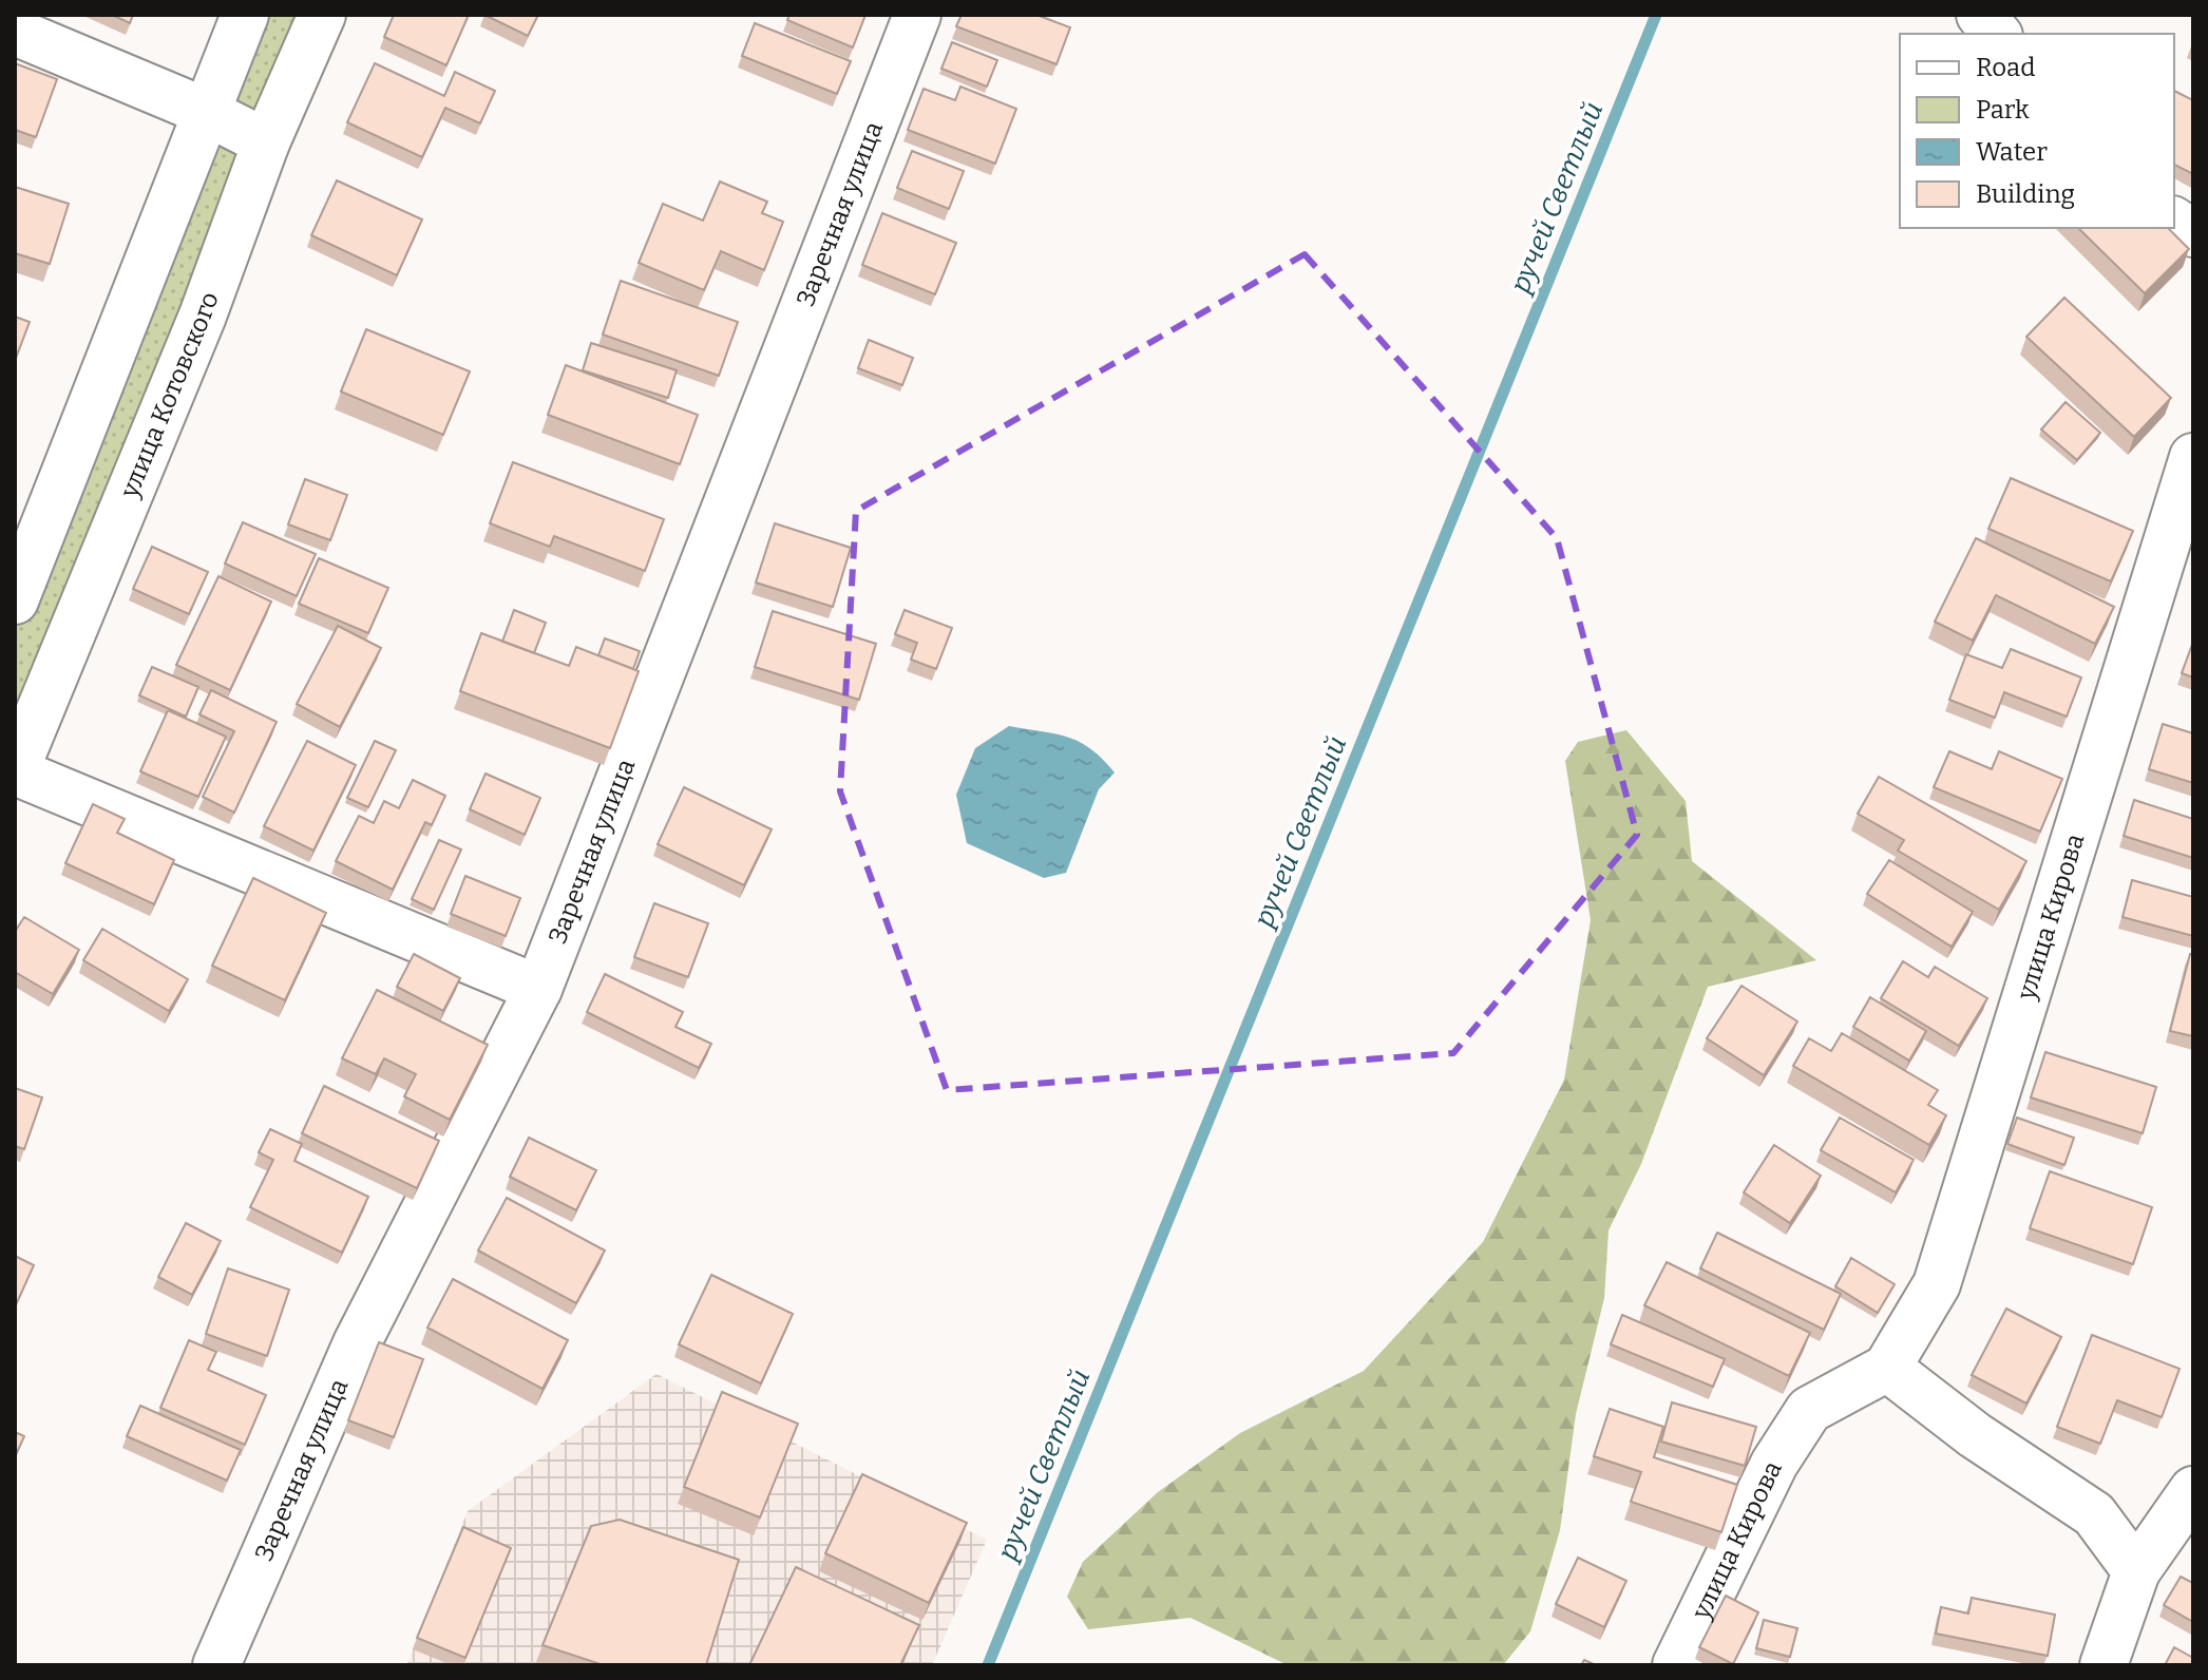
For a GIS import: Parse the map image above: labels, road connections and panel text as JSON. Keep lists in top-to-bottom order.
{
  "streets": {
    "street": ["Заречная улица", "улица Котовского", "улица Кирова"]
  },
  "water": ["ручей Светлый"],
  "legend": [
    "Road",
    "Park",
    "Water",
    "Building"
  ]
}
